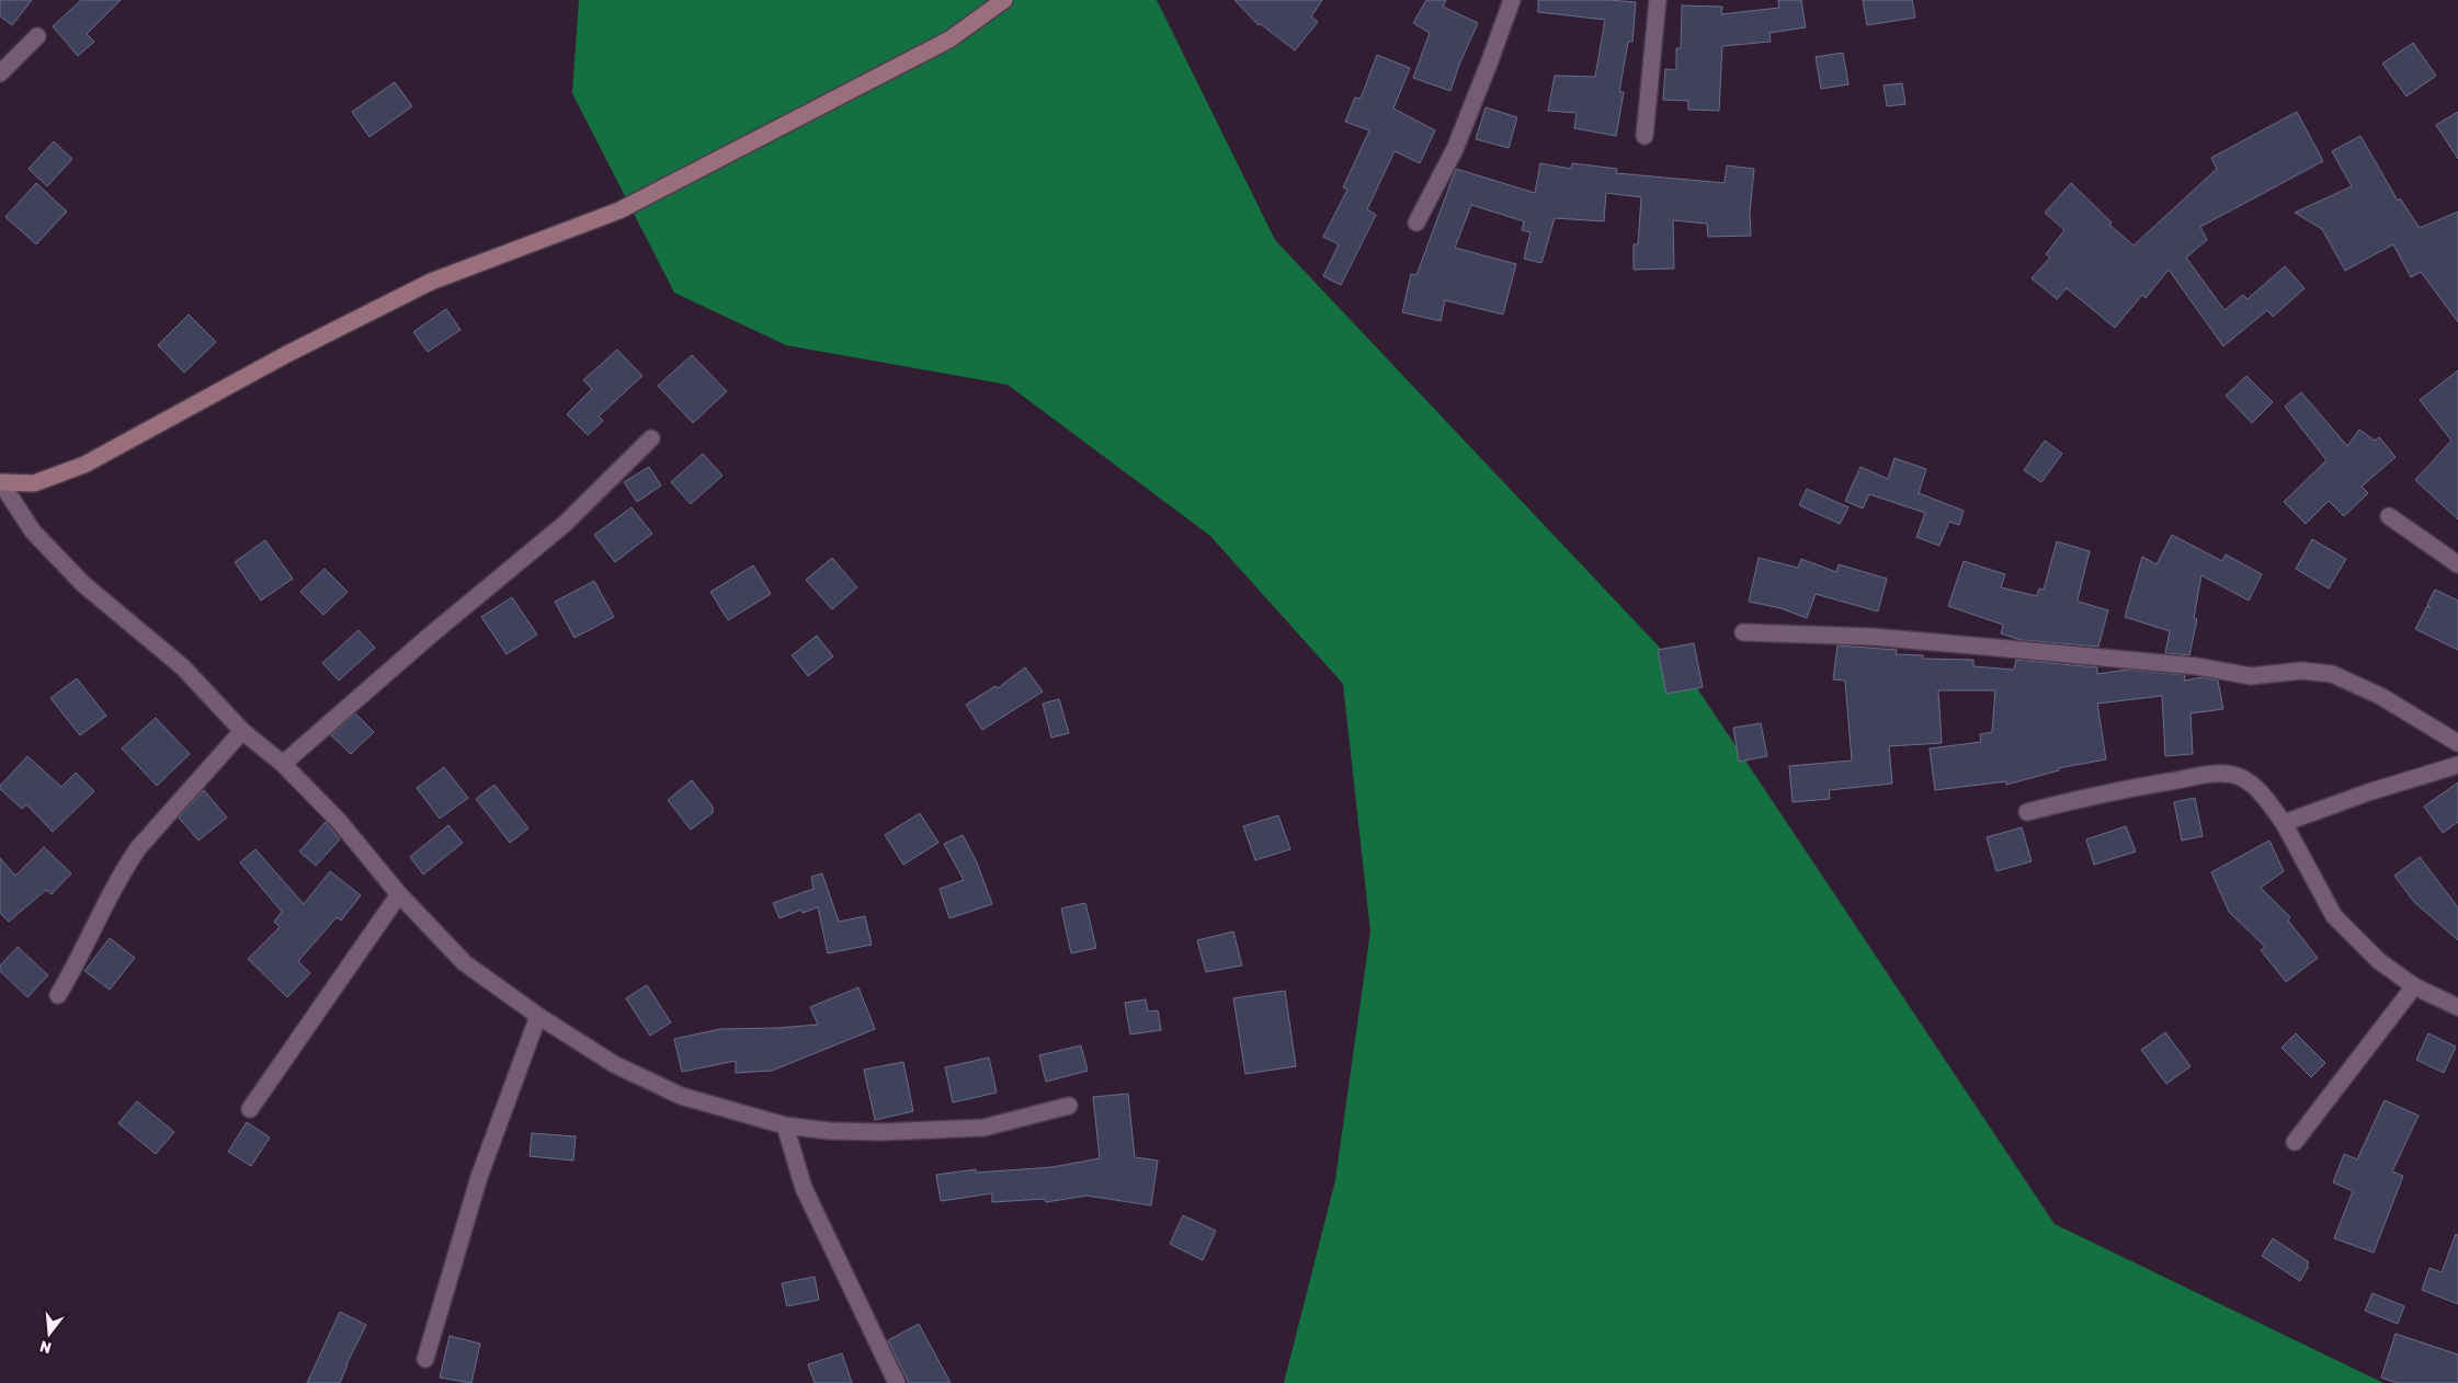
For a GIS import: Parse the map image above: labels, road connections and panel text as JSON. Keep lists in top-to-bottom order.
{
  "north": "bottom"
}
